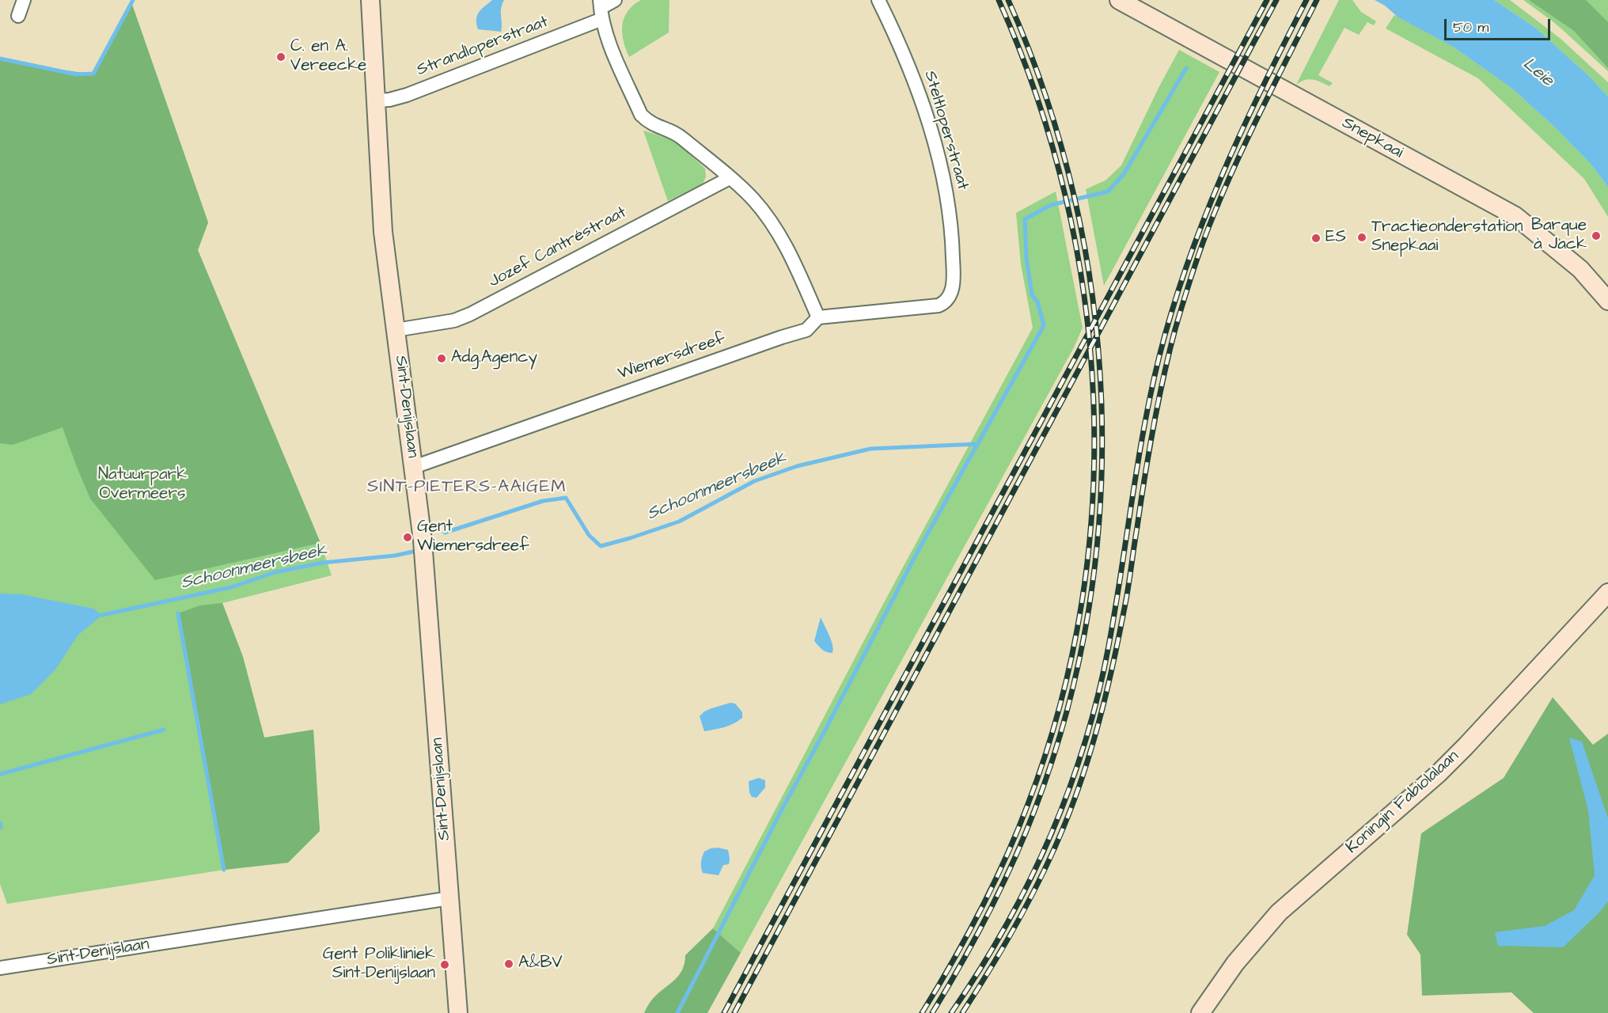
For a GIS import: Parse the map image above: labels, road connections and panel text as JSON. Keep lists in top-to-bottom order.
{
  "streets": {
    "street": [
      "Strandloperstraat",
      "Steltloperstraat",
      "Snepkaai",
      "Jozef Cantréstraat",
      "Wiemersdreef",
      "Sint-Denijslaan",
      "Koningin Fabiolalaan"
    ]
  },
  "crossings": [
    ["Strandloperstraat", "Sint-Denijslaan"],
    ["Steltloperstraat", "Wiemersdreef"],
    ["Jozef Cantréstraat", "Sint-Denijslaan"],
    ["Wiemersdreef", "Sint-Denijslaan"]
  ],
  "districts": ["SINT-PIETERS-AAIGEM"],
  "water": ["Leie", "Schoonmeersbeek"],
  "parks": ["Natuurpark Overmeers"],
  "places": [
    "C. en A. Vereecke",
    "Barque à Jack",
    "Tractieonderstation Snepkaai",
    "ES",
    "Adg.Agency",
    "Gent Wiemersdreef",
    "A&BV",
    "Gent Polikliniek Sint-Denijslaan"
  ],
  "scale_bar": "50 m"
}
